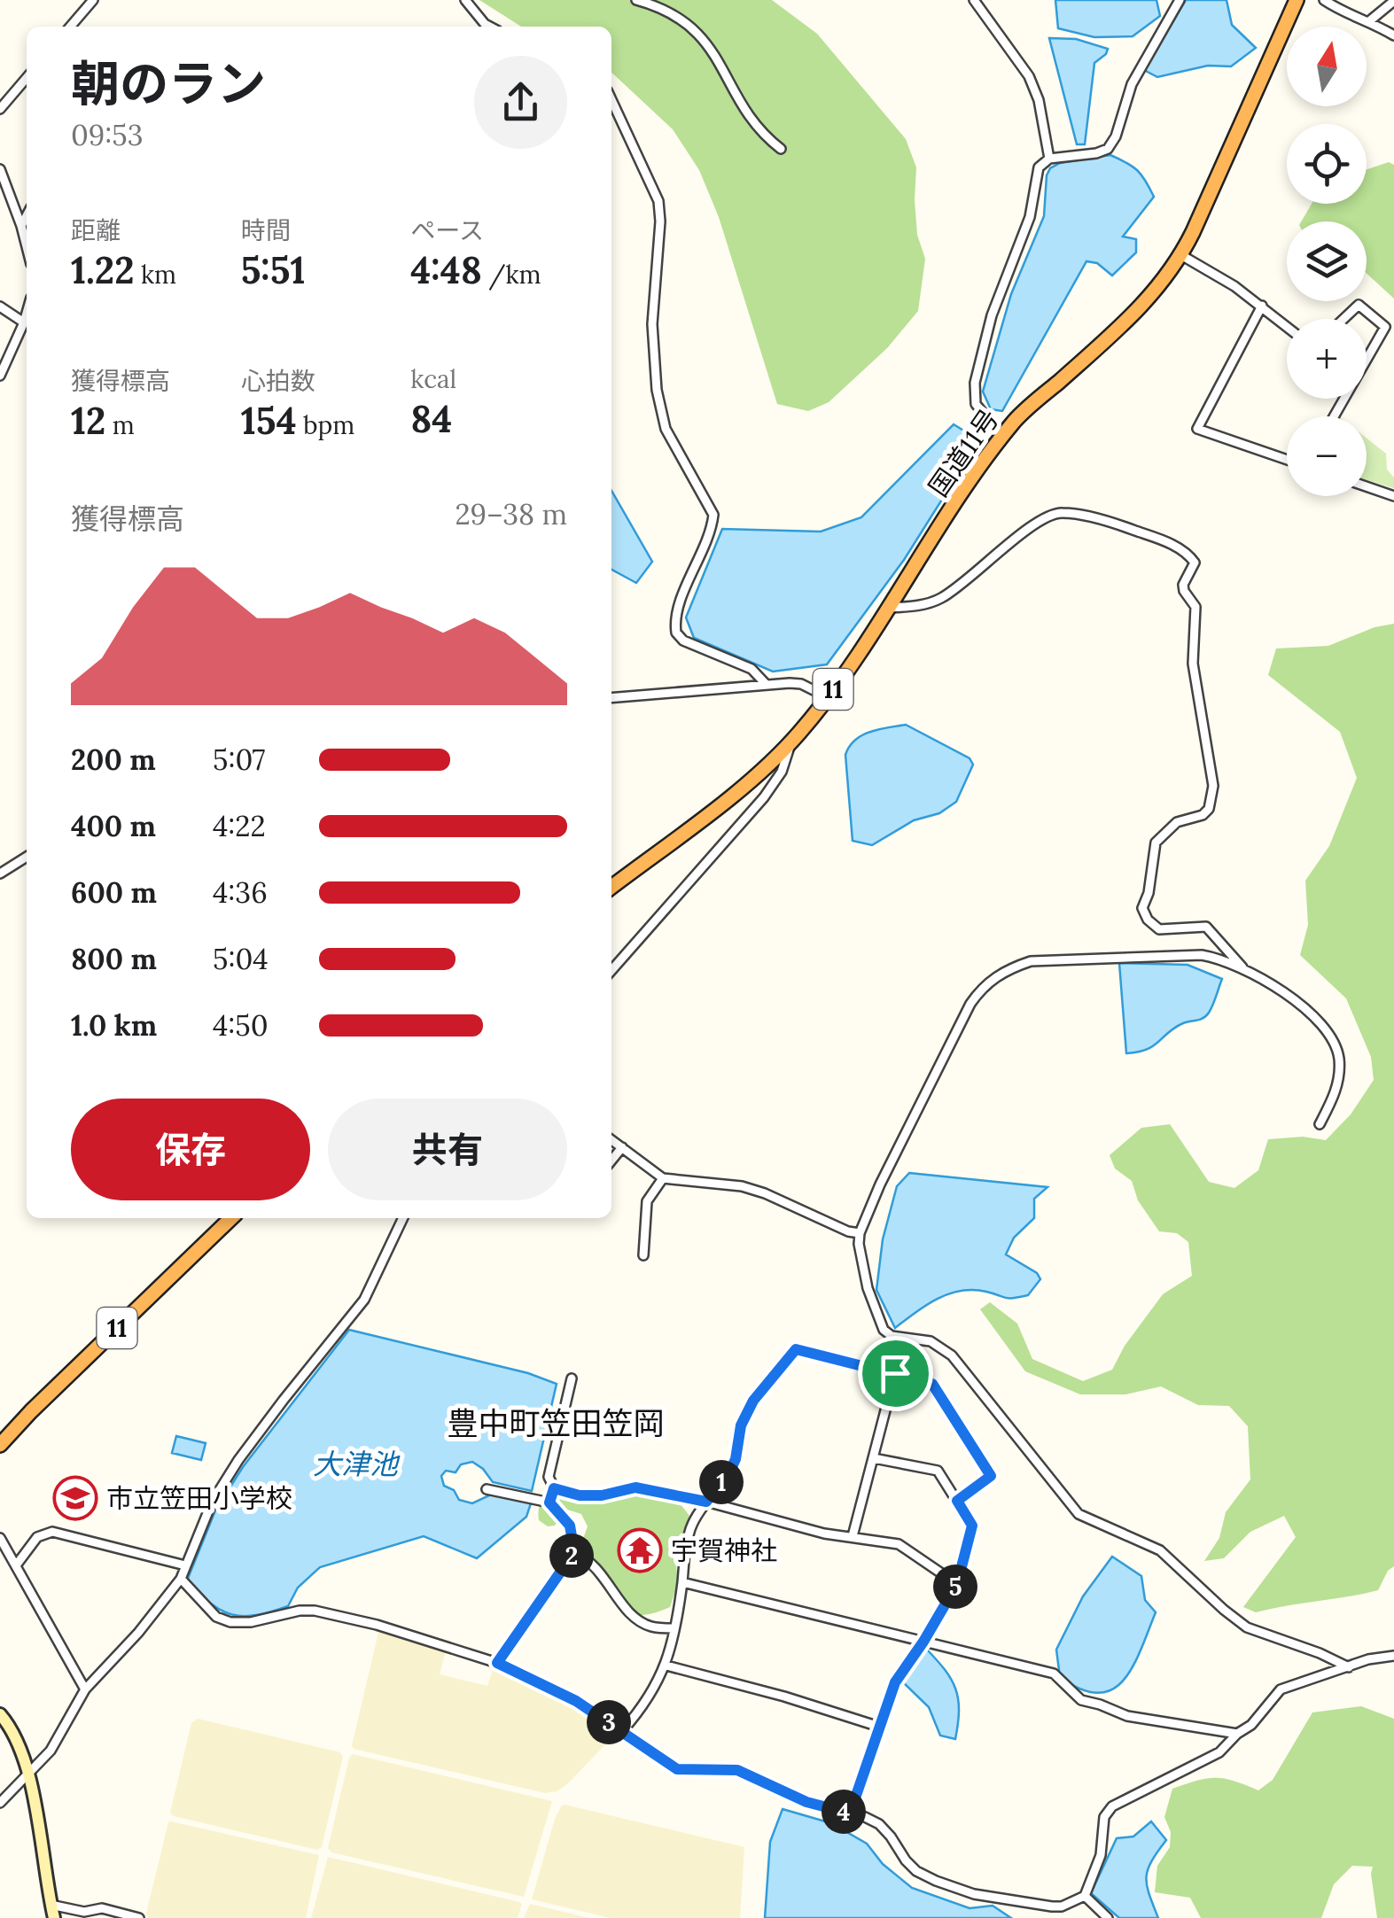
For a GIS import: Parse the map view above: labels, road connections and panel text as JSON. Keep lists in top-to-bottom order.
{
  "streets": {
    "highway": ["国道11号", "11"]
  },
  "districts": ["豊中町笠田笠岡"],
  "water": ["大津池"],
  "places": {
    "school or university": ["市立笠田小学校"],
    "temple": ["宇賀神社"]
  },
  "north": "top",
  "page": {
    "map_buttons": ["+", "−"],
    "heading": ["朝のラン", "09:53"],
    "stats": [
      ["距離", "1.22 km"],
      ["時間", "5:51"],
      ["ペース", "4:48 /km"],
      ["獲得標高", "12 m"],
      ["心拍数", "154 bpm"],
      ["kcal", "84"]
    ],
    "chart": ["獲得標高", "29–38 m"],
    "list": [
      {
        "name": "200 m",
        "note": "5:07"
      },
      {
        "name": "400 m",
        "note": "4:22"
      },
      {
        "name": "600 m",
        "note": "4:36"
      },
      {
        "name": "800 m",
        "note": "5:04"
      },
      {
        "name": "1.0 km",
        "note": "4:50"
      }
    ],
    "buttons": ["保存", "共有"],
    "pins": [
      "1",
      "2",
      "5",
      "3",
      "4"
    ]
  }
}
